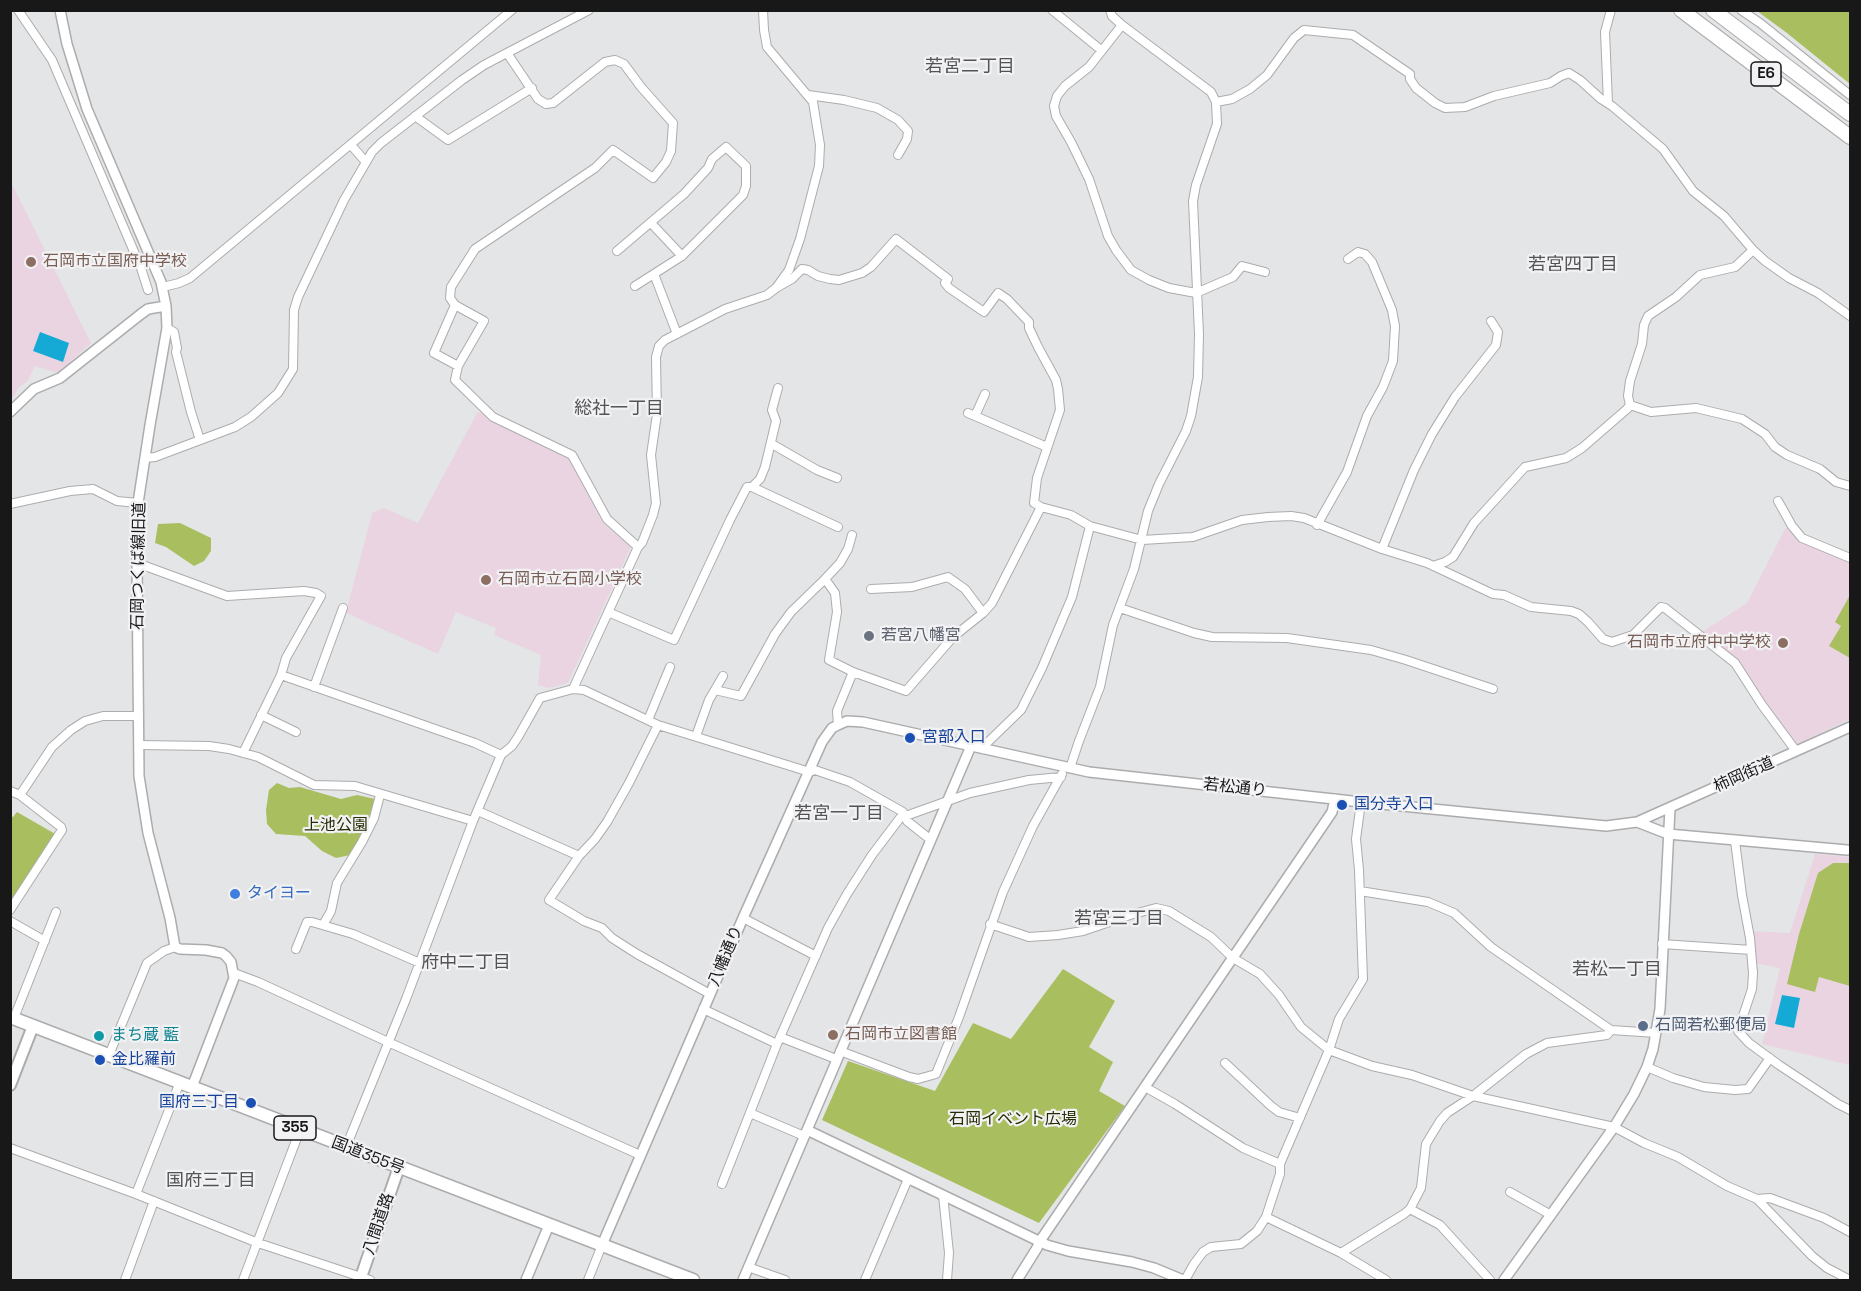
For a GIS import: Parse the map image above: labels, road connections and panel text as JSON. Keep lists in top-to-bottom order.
{
  "streets": {
    "highway": ["E6", "355", "国道355号"],
    "main road": ["八間道路"],
    "street": [
      "石岡つくば線旧道",
      "柿岡街道",
      "若松通り",
      "八幡通り"
    ]
  },
  "crossings": [
    ["柿岡街道", "若松通り"],
    ["若松通り", "八幡通り"],
    ["八幡通り", "国道355号"],
    ["国道355号", "八間道路"]
  ],
  "districts": [
    "若宮二丁目",
    "若宮四丁目",
    "総社一丁目",
    "若宮一丁目",
    "若宮三丁目",
    "府中二丁目",
    "若松一丁目",
    "国府三丁目"
  ],
  "parks": ["上池公園", "石岡イベント広場"],
  "places": [
    "石岡市立国府中学校",
    "石岡市立石岡小学校",
    "若宮八幡宮",
    "石岡市立府中中学校",
    "宮部入口",
    "国分寺入口",
    "タイヨー",
    "石岡若松郵便局",
    "石岡市立図書館",
    "まち蔵 藍",
    "金比羅前",
    "国府三丁目"
  ]
}
